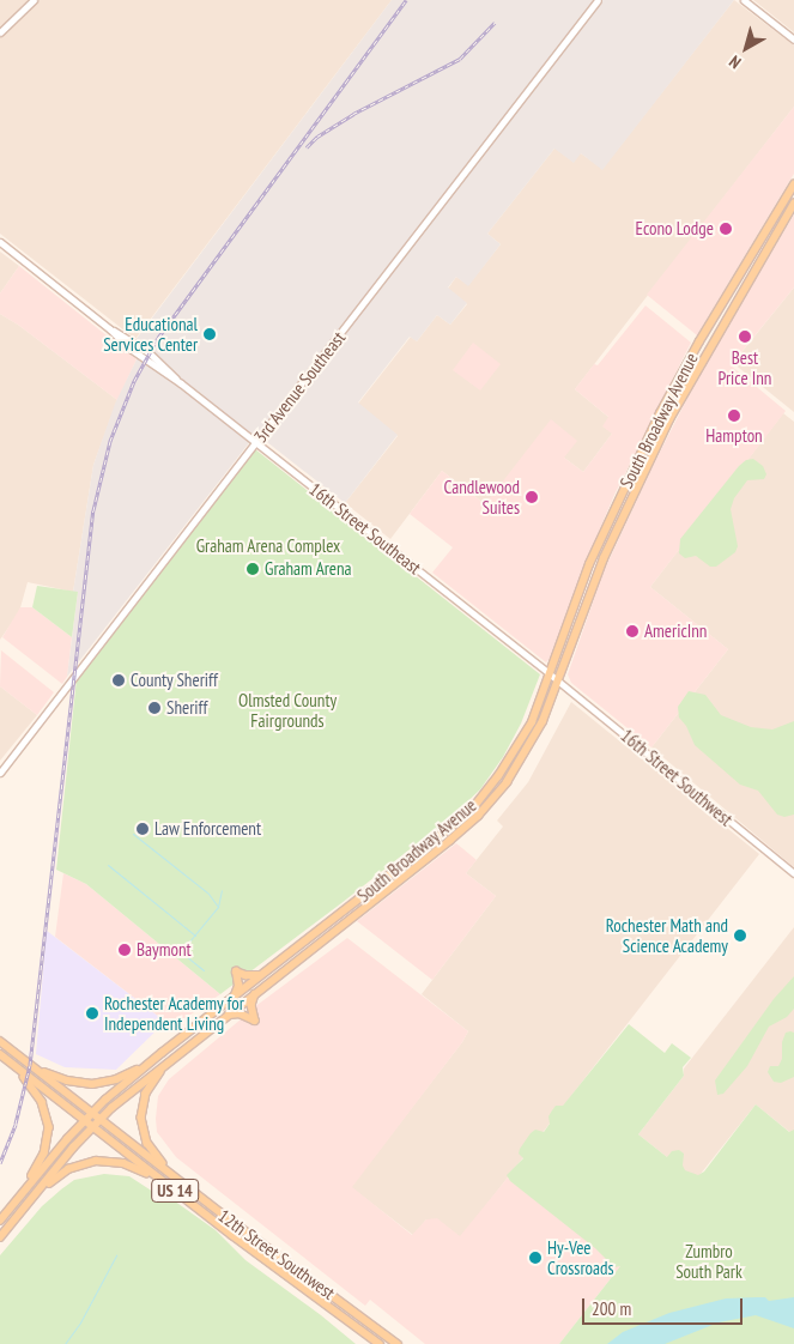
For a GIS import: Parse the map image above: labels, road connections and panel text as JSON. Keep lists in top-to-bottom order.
{
  "streets": {
    "main road": [
      "3rd Avenue Southeast",
      "South Broadway Avenue",
      "16th Street Southeast",
      "16th Street Southwest",
      "US 14",
      "12th Street Southwest"
    ]
  },
  "crossings": [
    ["3rd Avenue Southeast", "16th Street Southeast"],
    ["South Broadway Avenue", "16th Street Southeast"],
    ["South Broadway Avenue", "16th Street Southwest"],
    ["South Broadway Avenue", "US 14"],
    ["South Broadway Avenue", "12th Street Southwest"],
    ["16th Street Southeast", "16th Street Southwest"],
    ["US 14", "12th Street Southwest"]
  ],
  "parks": ["Graham Arena Complex", "Olmsted County Fairgrounds", "Zumbro South Park"],
  "places": [
    "Econo Lodge",
    "Educational Services Center",
    "Best Price Inn",
    "Hampton",
    "Candlewood Suites",
    "Graham Arena",
    "AmericInn",
    "County Sheriff",
    "Sheriff",
    "Law Enforcement",
    "Rochester Math and Science Academy",
    "Baymont",
    "Rochester Academy for Independent Living",
    "Hy-Vee Crossroads"
  ],
  "scale_bar": "200 m",
  "north": "bottom left"
}
